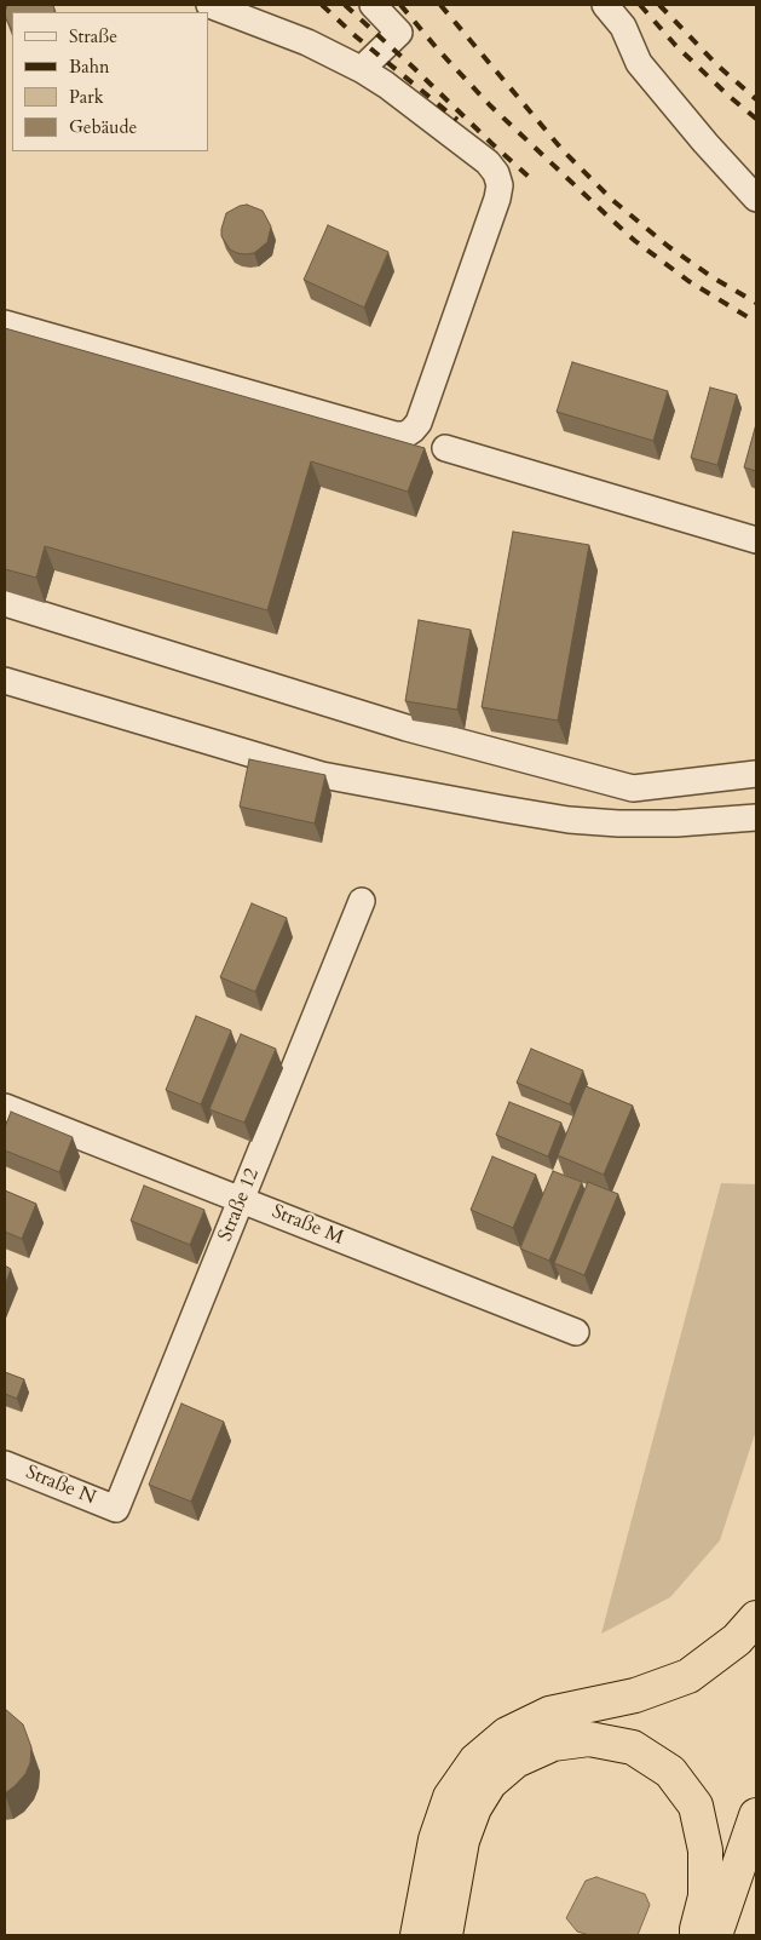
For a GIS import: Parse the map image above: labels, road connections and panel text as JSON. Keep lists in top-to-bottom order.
{
  "streets": {
    "lane": ["Straße 12", "Straße M", "Straße N"]
  },
  "crossings": [
    ["Straße 12", "Straße M"],
    ["Straße 12", "Straße N"]
  ],
  "legend": [
    "Straße",
    "Bahn",
    "Park",
    "Gebäude"
  ]
}
